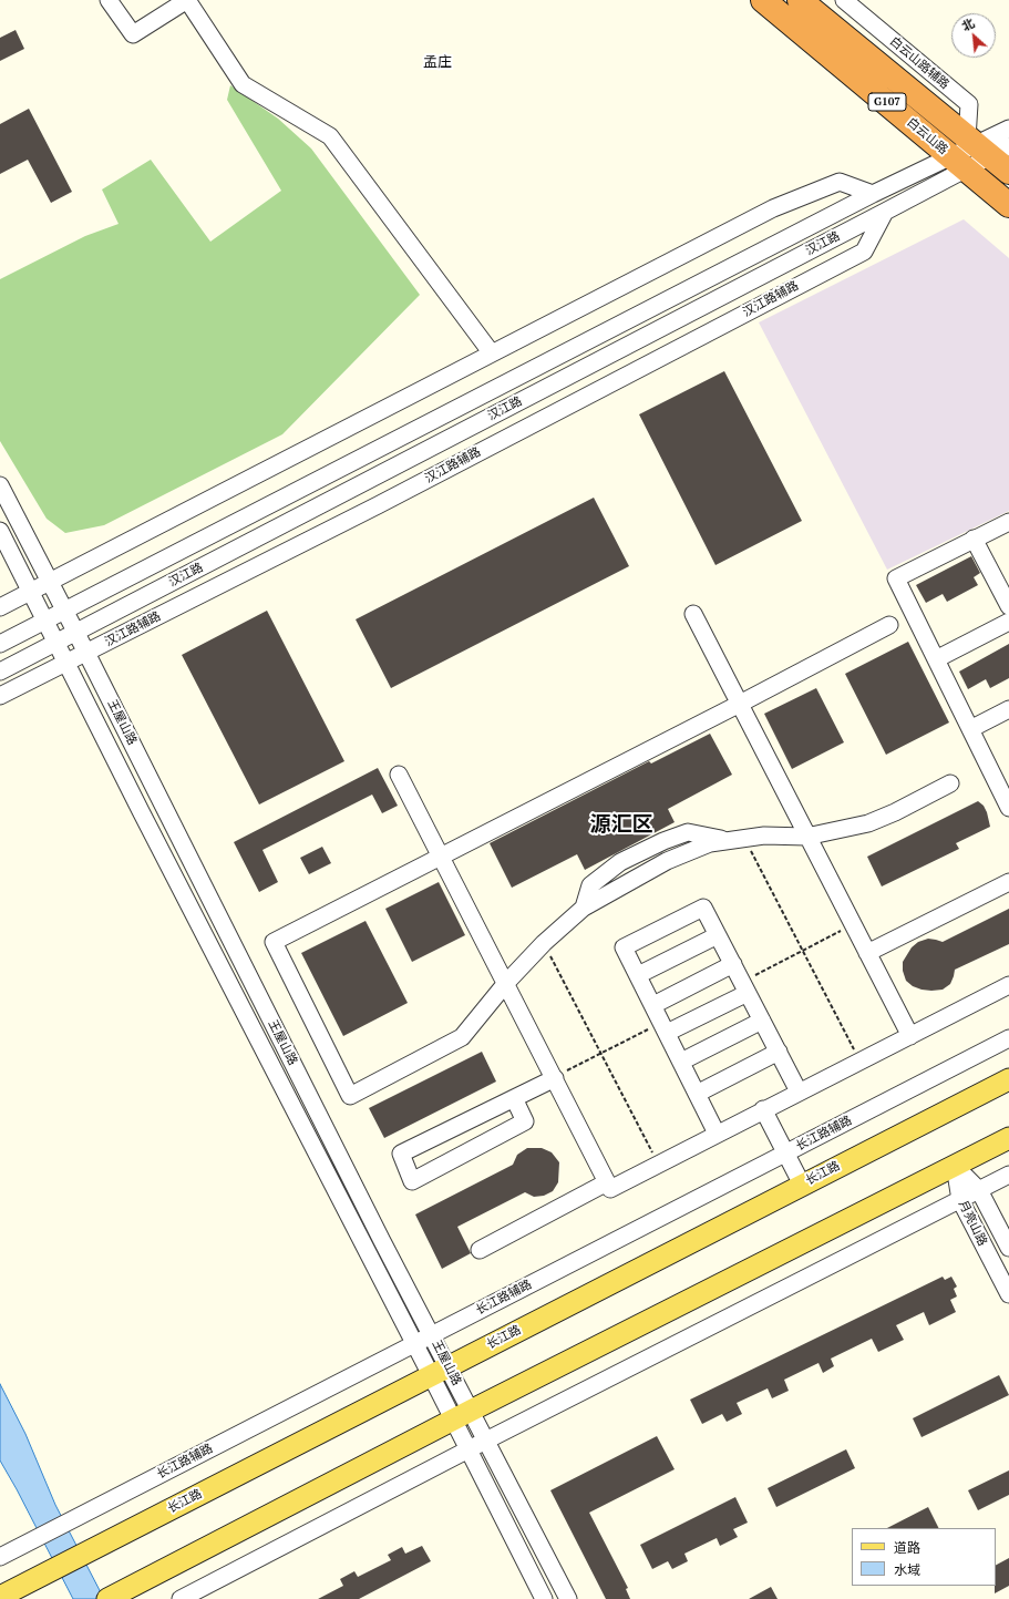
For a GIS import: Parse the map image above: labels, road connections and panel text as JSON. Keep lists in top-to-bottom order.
{
  "streets": {
    "highway": ["G107", "白云山路"],
    "main road": ["长江路"],
    "street": [
      "白云山路辅路",
      "汉江路",
      "汉江路辅路",
      "王屋山路",
      "长江路辅路",
      "月亮山路"
    ]
  },
  "crossings": [
    ["白云山路辅路", "白云山路"],
    ["白云山路辅路", "汉江路"],
    ["白云山路", "汉江路"],
    ["汉江路", "汉江路辅路"],
    ["汉江路", "王屋山路"],
    ["汉江路辅路", "王屋山路"],
    ["王屋山路", "长江路辅路"],
    ["王屋山路", "长江路"]
  ],
  "districts": ["孟庄", "源汇区"],
  "legend": ["道路", "水域"],
  "north": "top left"
}
